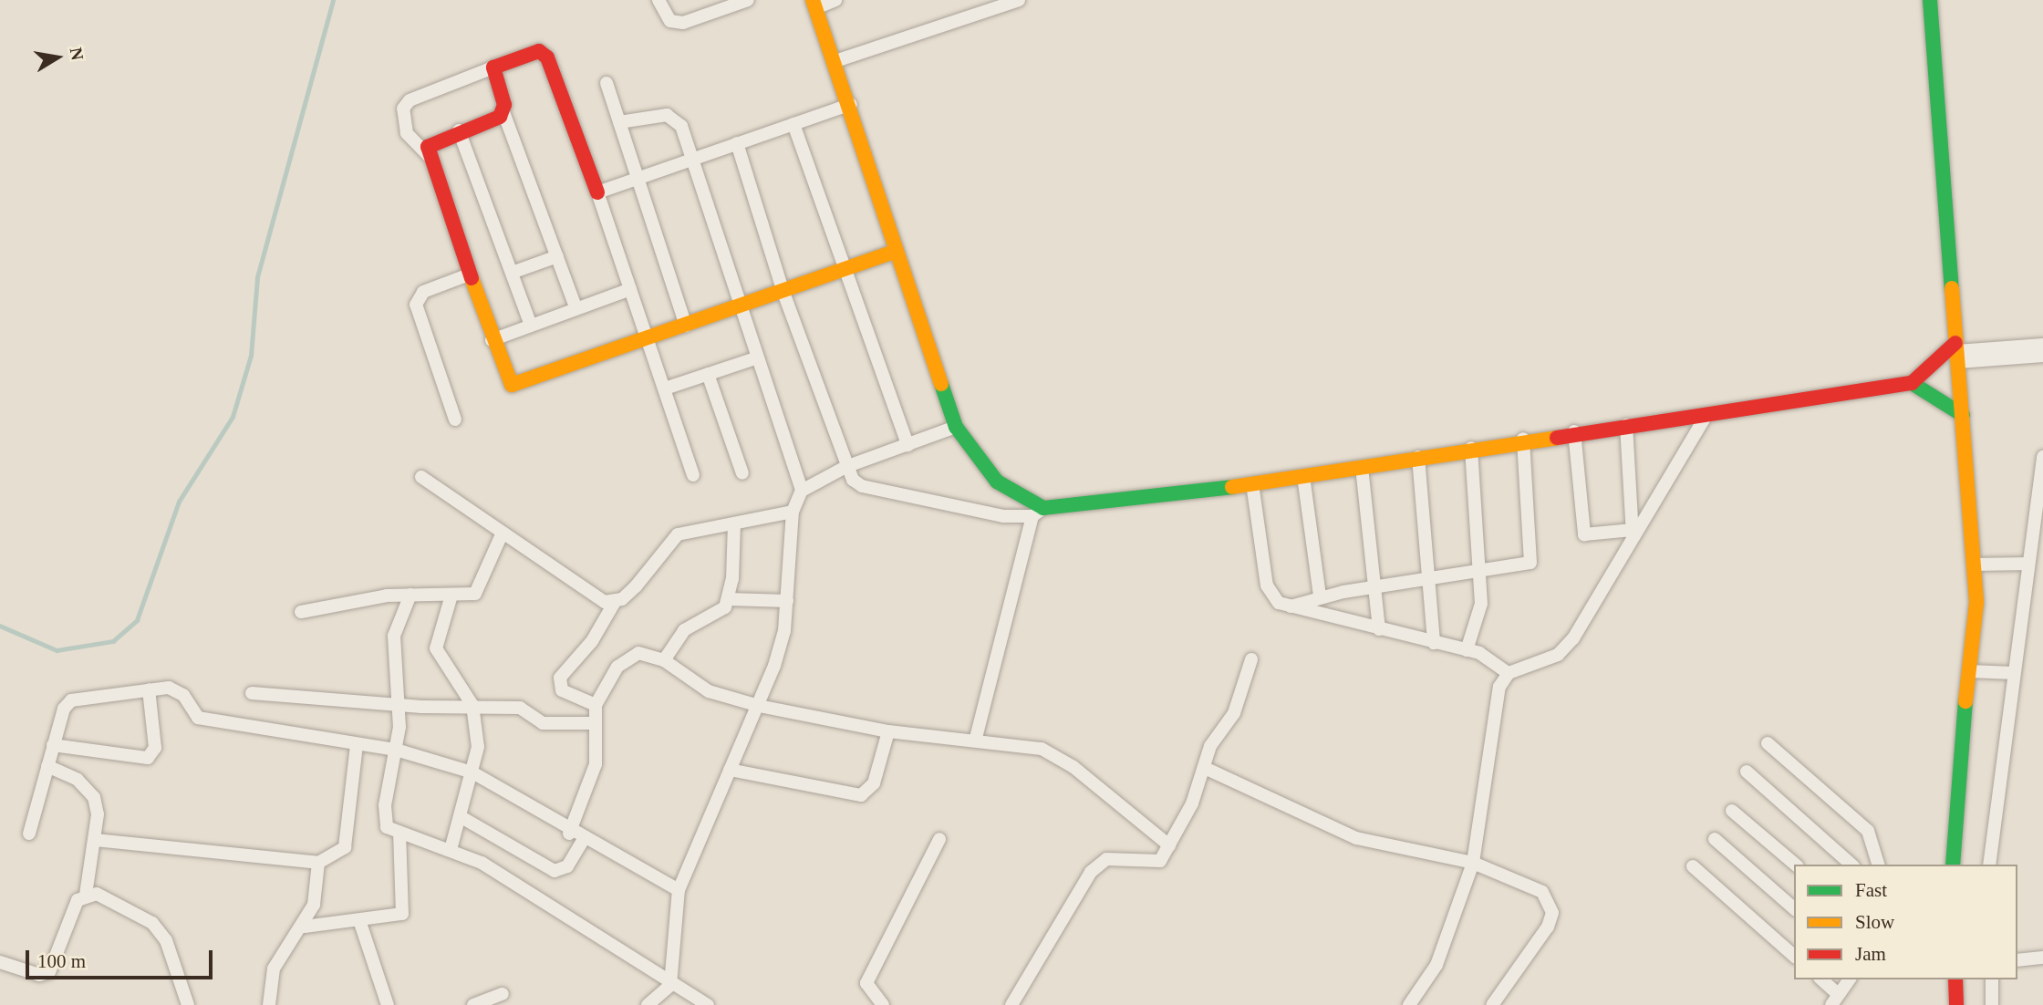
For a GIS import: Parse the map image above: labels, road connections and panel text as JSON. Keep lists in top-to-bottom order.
{
  "legend": ["Fast", "Slow", "Jam"],
  "scale_bar": "100 m",
  "north": "right"
}
